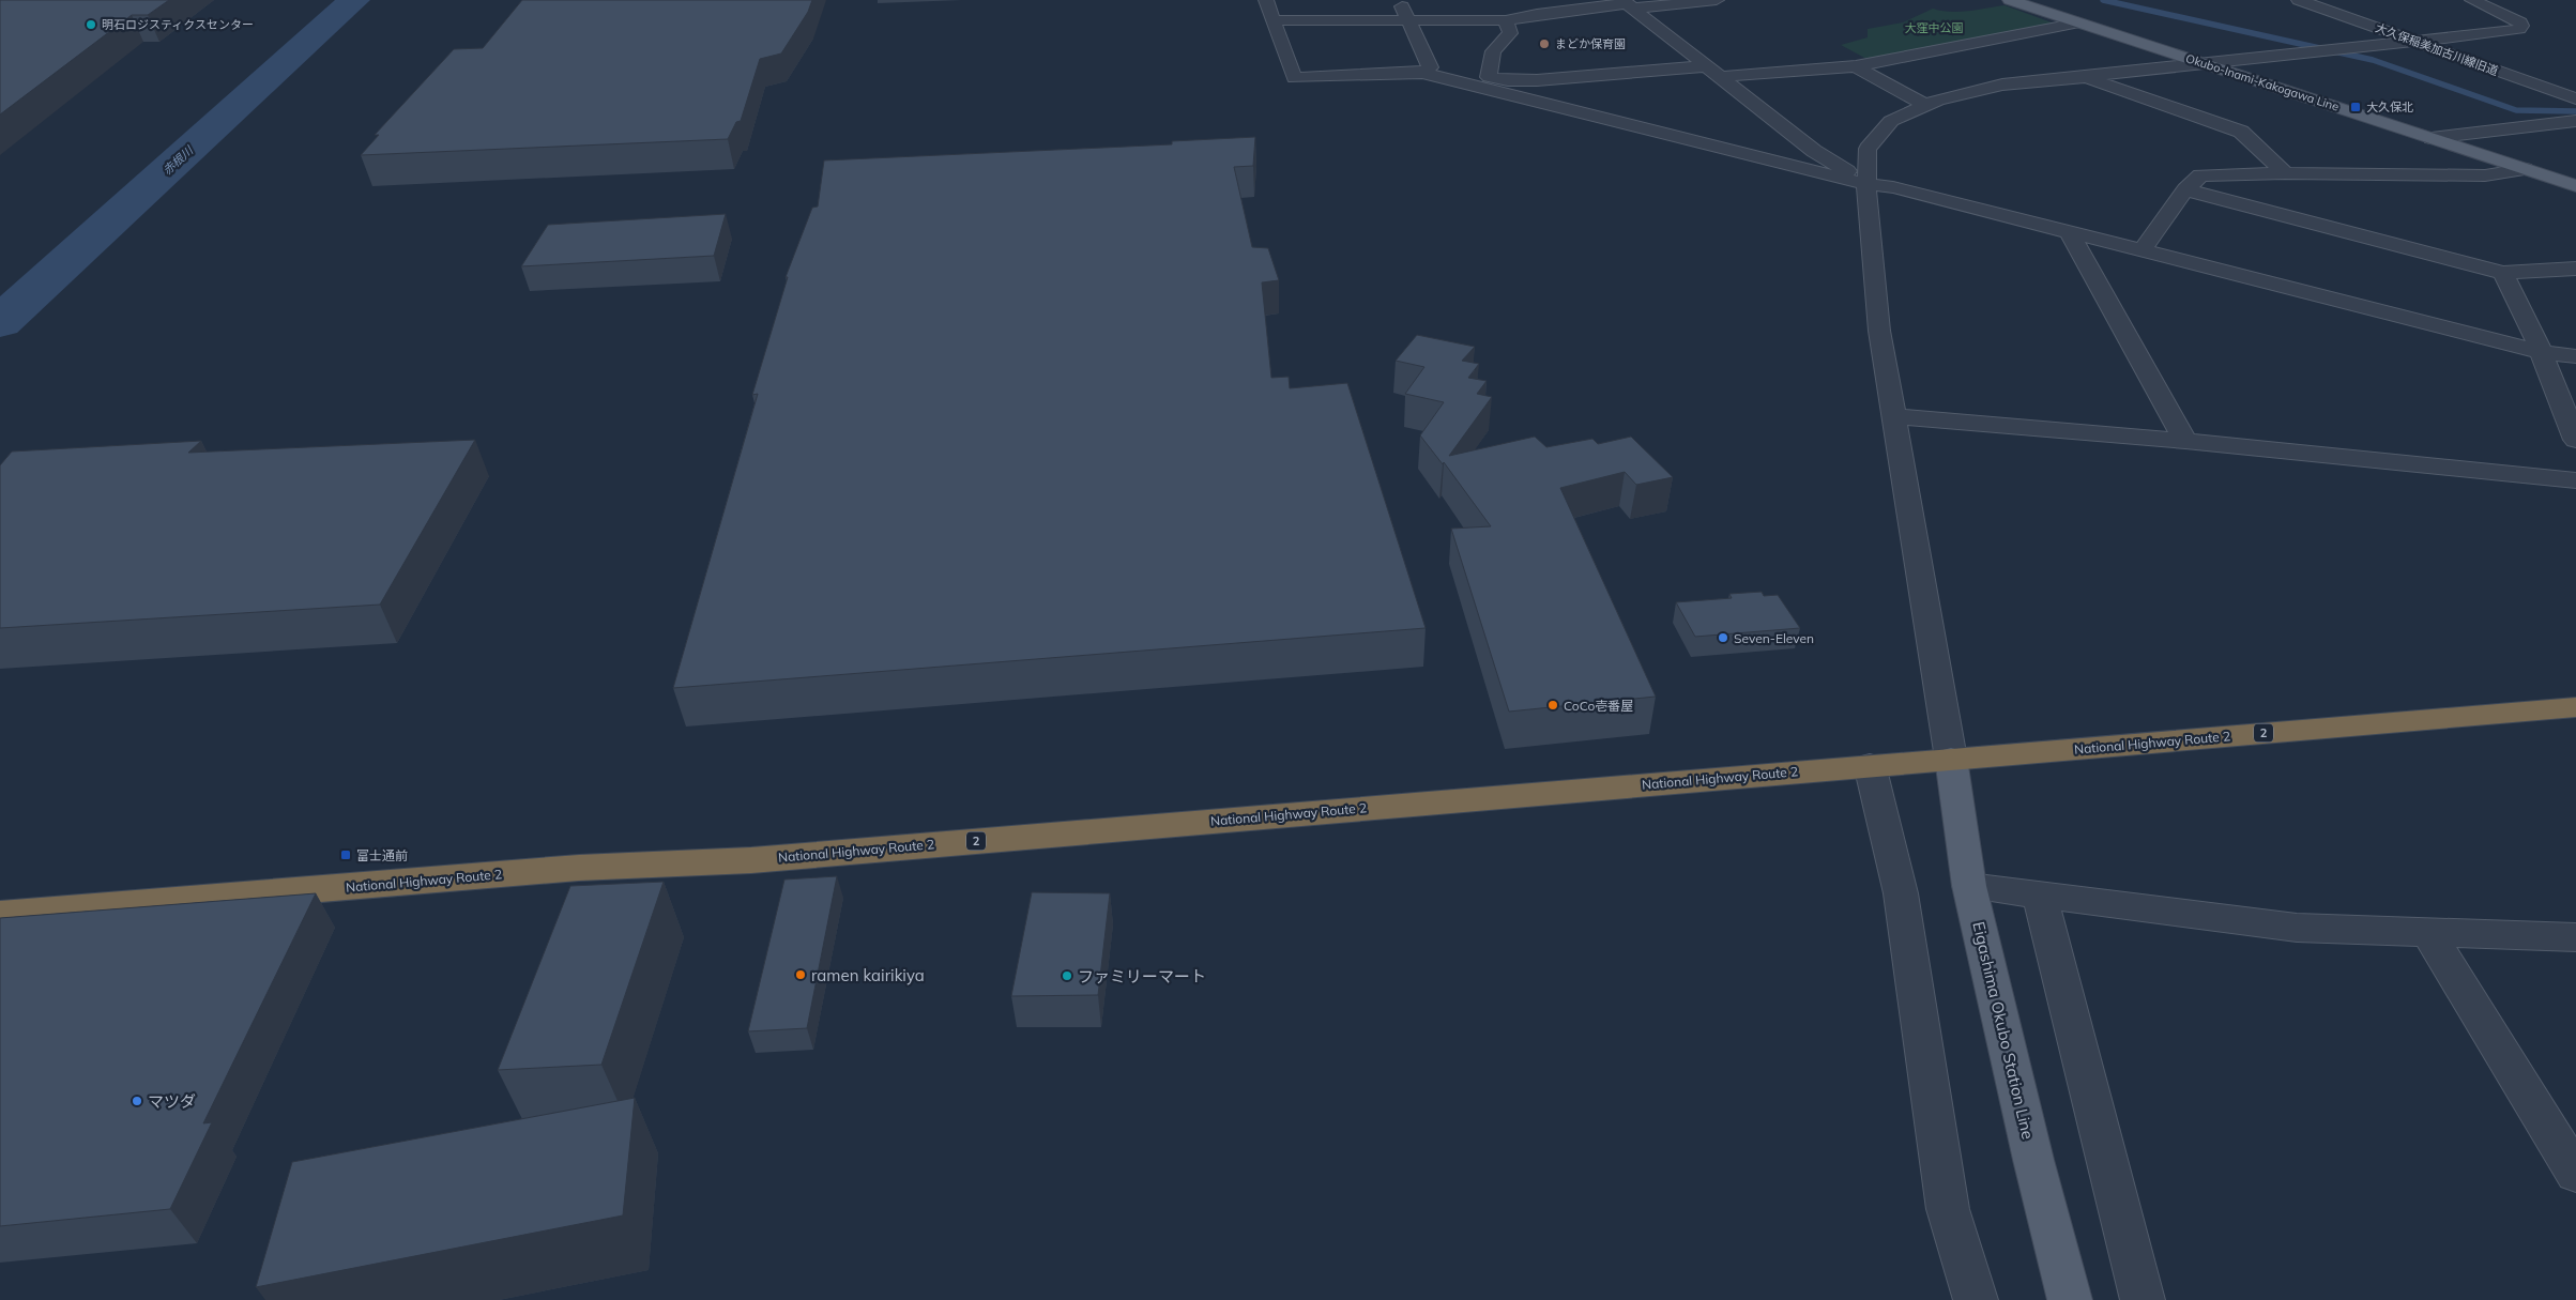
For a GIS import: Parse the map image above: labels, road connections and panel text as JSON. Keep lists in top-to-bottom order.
{
  "streets": {
    "highway": ["2", "National Highway Route 2"],
    "main road": ["Okubo-Inami-Kakogawa Line", "Eigashima Okubo Station Line"],
    "street": ["大久保稲美加古川線旧道"]
  },
  "crossings": [
    ["National Highway Route 2", "Eigashima Okubo Station Line"]
  ],
  "water": ["赤根川"],
  "parks": ["大窪中公園"],
  "places": {
    "other": [
      "明石ロジスティクスセンター",
      "まどか保育園",
      "Seven-Eleven",
      "CoCo壱番屋",
      "ramen kairikiya",
      "ファミリーマート",
      "マツダ"
    ],
    "transit": ["大久保北", "富士通前"]
  }
}
